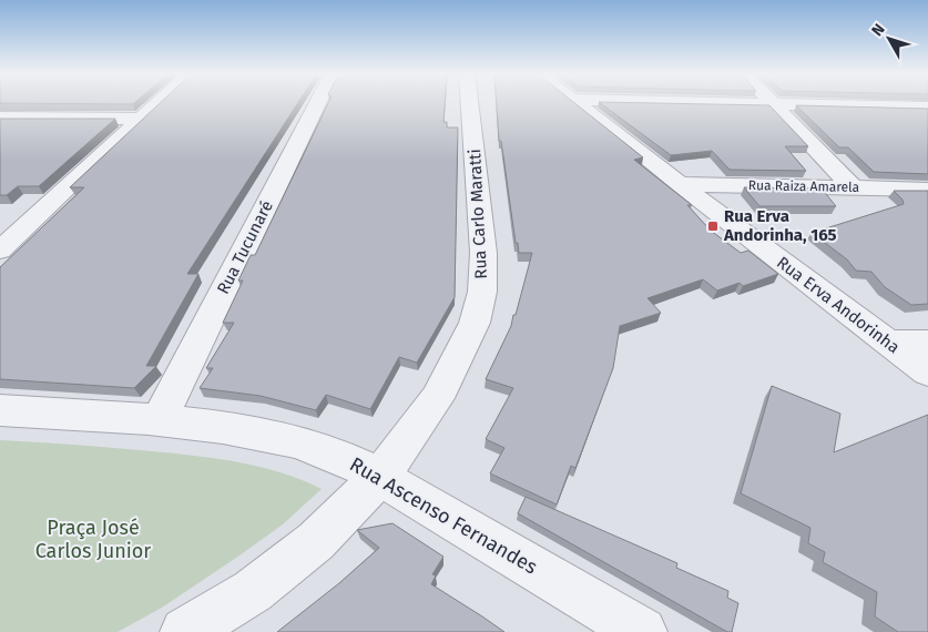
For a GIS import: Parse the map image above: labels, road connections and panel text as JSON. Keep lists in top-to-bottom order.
{
  "streets": {
    "street": [
      "Rua Raiza Amarela",
      "Rua Carlo Maratti",
      "Rua Tucunaré",
      "Rua Erva Andorinha",
      "Rua Ascenso Fernandes"
    ]
  },
  "crossings": [
    ["Rua Raiza Amarela", "Rua Erva Andorinha"],
    ["Rua Carlo Maratti", "Rua Ascenso Fernandes"],
    ["Rua Tucunaré", "Rua Ascenso Fernandes"]
  ],
  "parks": ["Praça José Carlos Junior"],
  "places": {
    "transit": ["Rua Erva Andorinha, 165"]
  },
  "north": "top left"
}
